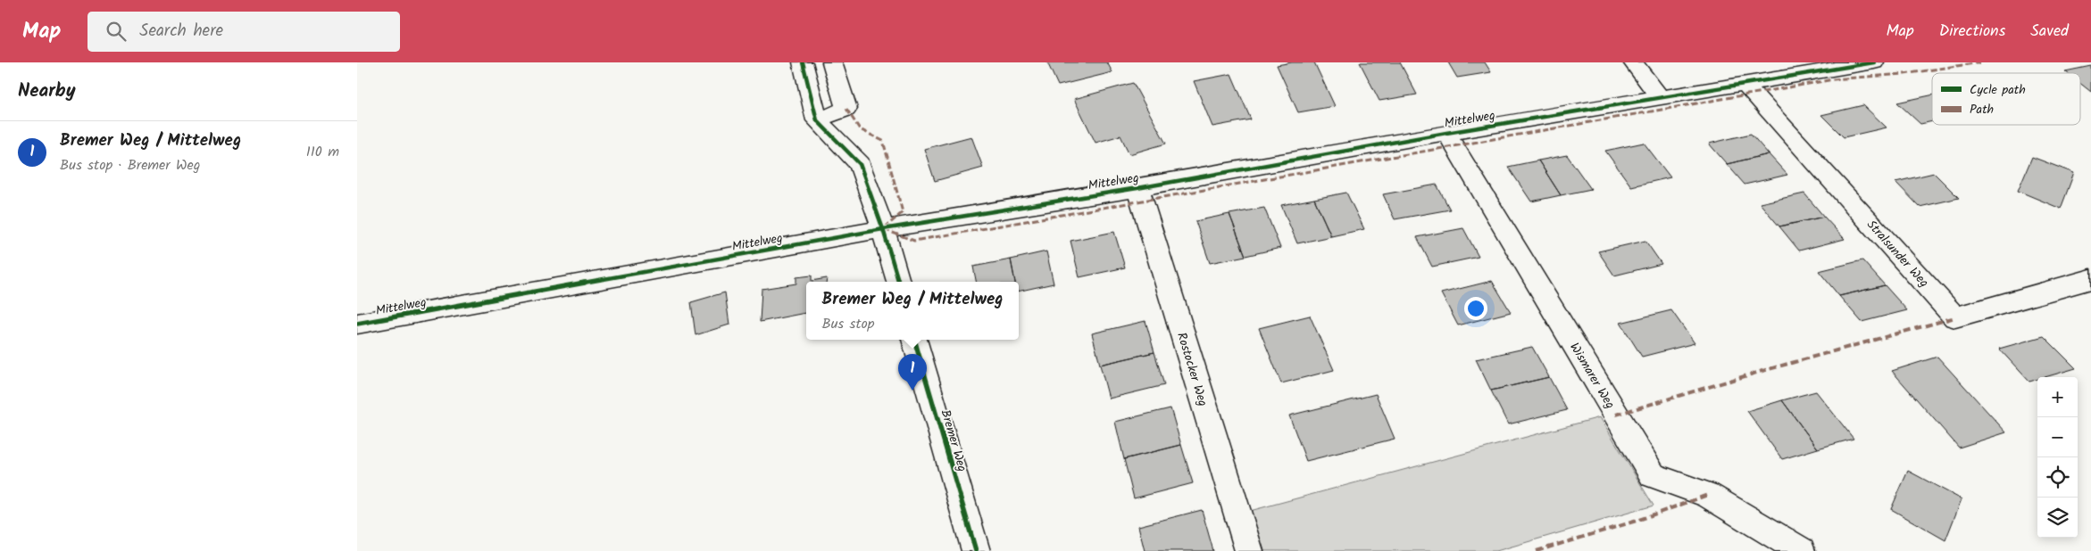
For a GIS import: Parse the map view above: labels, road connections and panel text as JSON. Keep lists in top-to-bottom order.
{
  "streets": {
    "street": [
      "Mittelweg",
      "Stralsunder Weg",
      "Rostocker Weg",
      "Wismarer Weg",
      "Bremer Weg"
    ]
  },
  "crossings": [
    ["Mittelweg", "Stralsunder Weg"],
    ["Mittelweg", "Rostocker Weg"],
    ["Mittelweg", "Wismarer Weg"]
  ],
  "legend": ["Cycle path", "Path"],
  "page": {
    "header": "Map",
    "search": "Search here",
    "nav": ["Map", "Directions", "Saved"],
    "heading": "Nearby",
    "list": [
      {
        "mark": "1",
        "name": "Bremer Weg / Mittelweg",
        "note": "Bus stop · Bremer Weg",
        "value": "110 m"
      }
    ],
    "popup": ["Bremer Weg / Mittelweg", "Bus stop"],
    "pins": "1",
    "map_buttons": ["+", "−"]
  }
}
